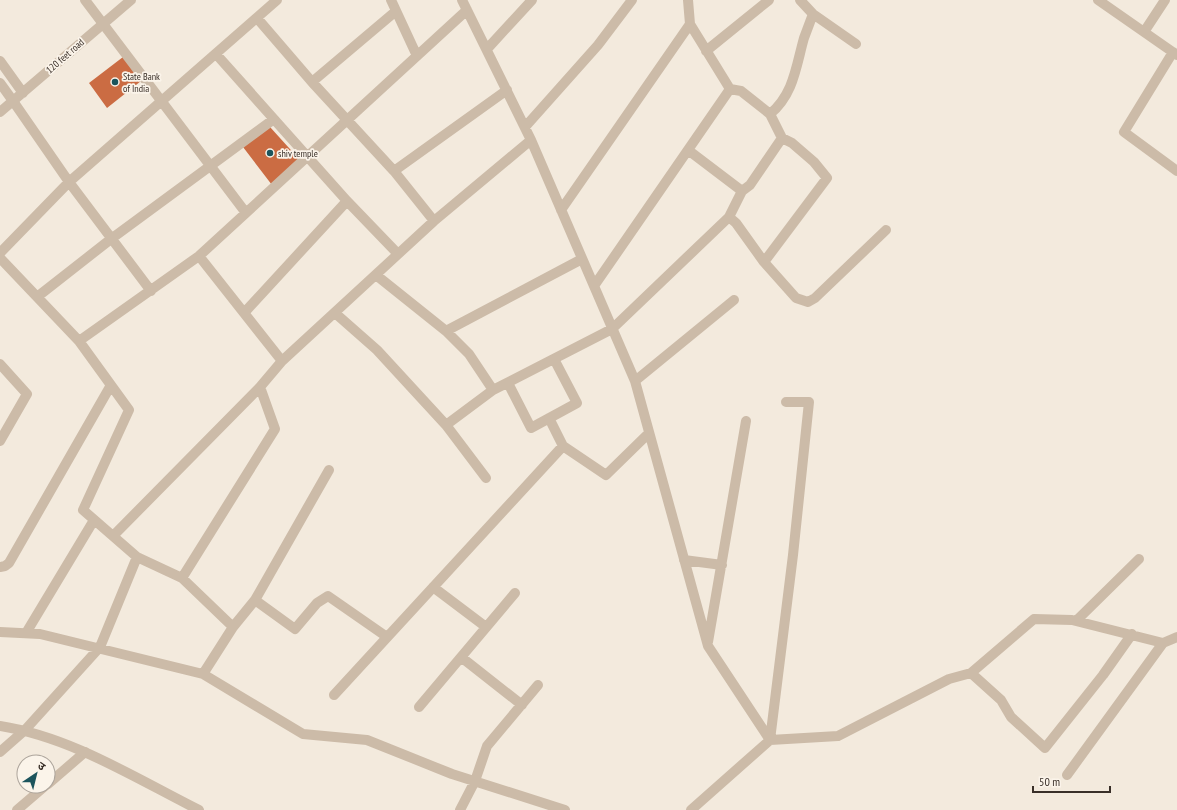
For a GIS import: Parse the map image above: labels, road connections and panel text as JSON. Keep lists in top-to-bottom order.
{
  "streets": {
    "street": ["120 feet road"]
  },
  "places": ["State Bank of India", "shiv temple"],
  "scale_bar": "50 m",
  "north": "top right"
}
